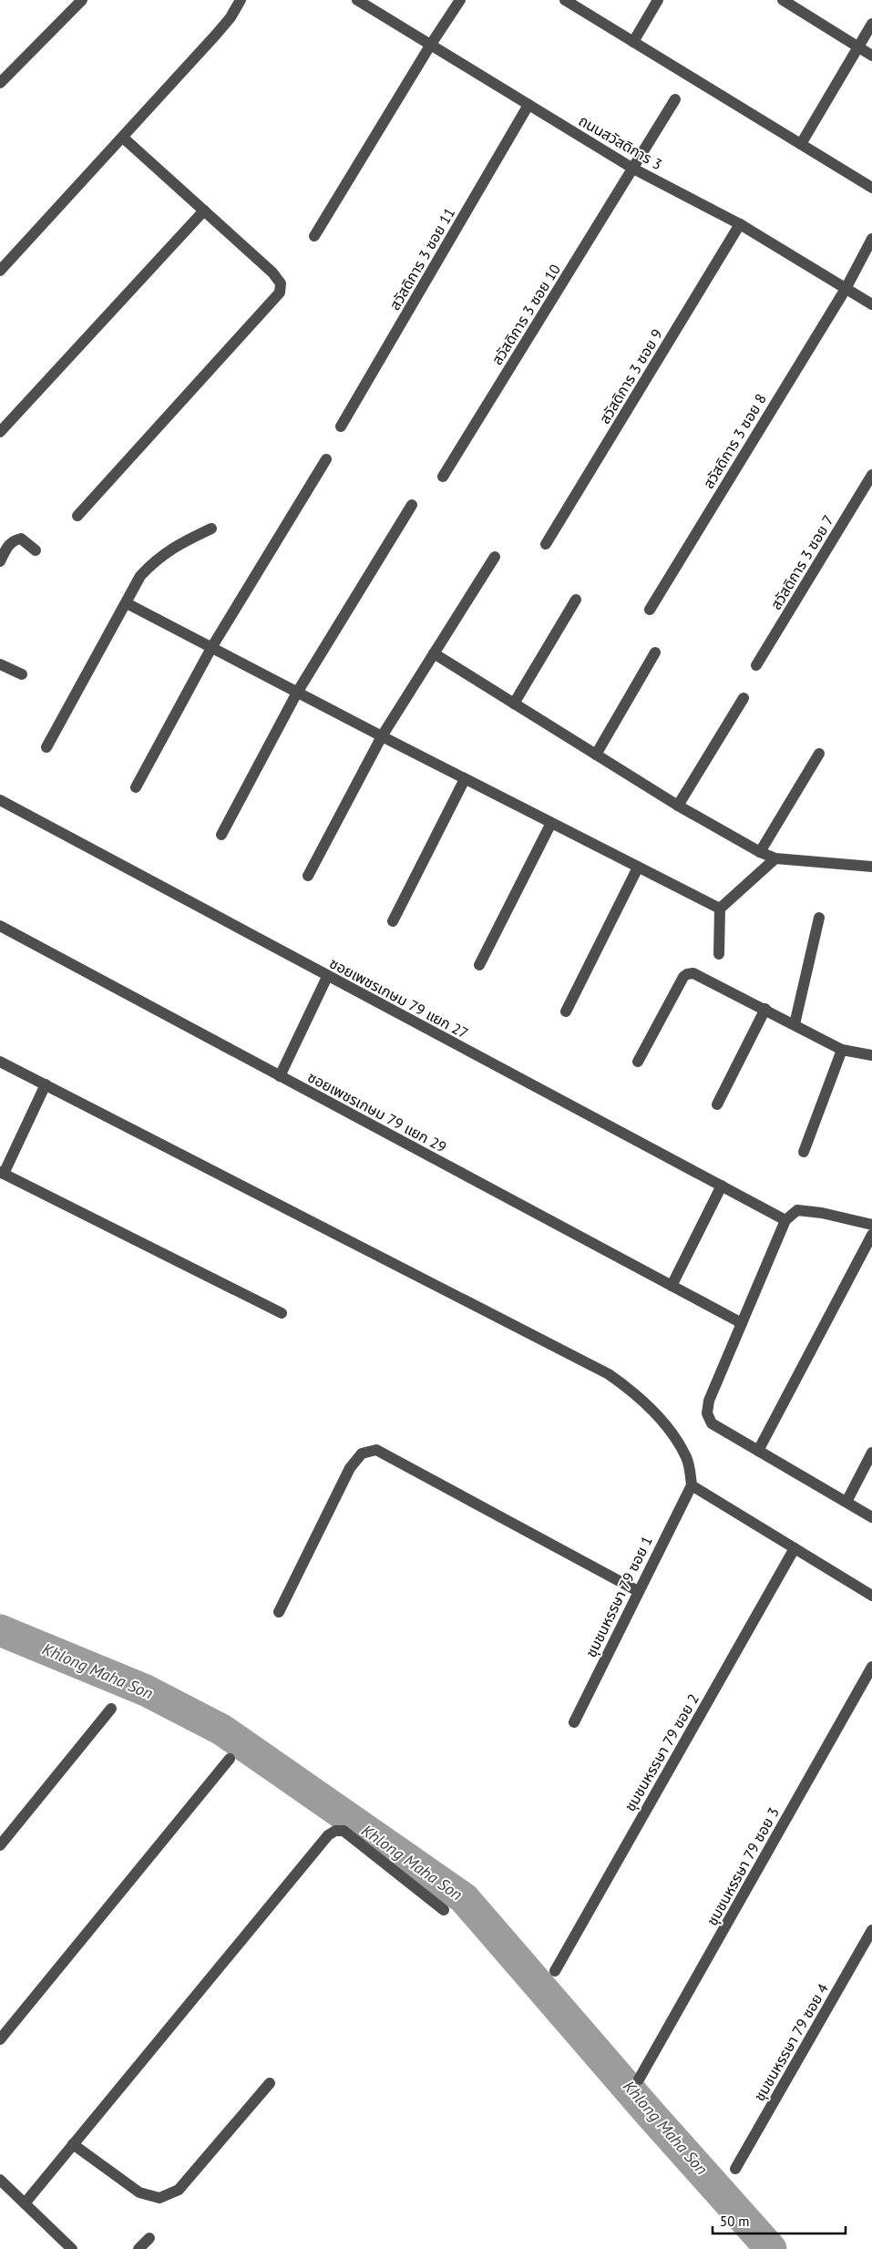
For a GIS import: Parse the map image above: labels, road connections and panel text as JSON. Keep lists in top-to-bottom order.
{
  "streets": {
    "street": [
      "ถนนสวัสดิการ 3",
      "สวัสดิการ 3 ซอย 11",
      "สวัสดิการ 3 ซอย 10",
      "สวัสดิการ 3 ซอย 9",
      "สวัสดิการ 3 ซอย 8",
      "สวัสดิการ 3 ซอย 7",
      "ซอยเพชรเกษม 79 แยก 27",
      "ซอยเพชรเกษม 79 แยก 29",
      "ชุมชนหรรษา 79 ซอย 1",
      "ชุมชนหรรษา 79 ซอย 2",
      "ชุมชนหรรษา 79 ซอย 3",
      "ชุมชนหรรษา 79 ซอย 4"
    ]
  },
  "crossings": [
    ["ถนนสวัสดิการ 3", "สวัสดิการ 3 ซอย 11"],
    ["ถนนสวัสดิการ 3", "สวัสดิการ 3 ซอย 10"],
    ["ถนนสวัสดิการ 3", "สวัสดิการ 3 ซอย 9"],
    ["ถนนสวัสดิการ 3", "สวัสดิการ 3 ซอย 8"]
  ],
  "water": ["Khlong Maha Son"],
  "scale_bar": "50 m"
}
